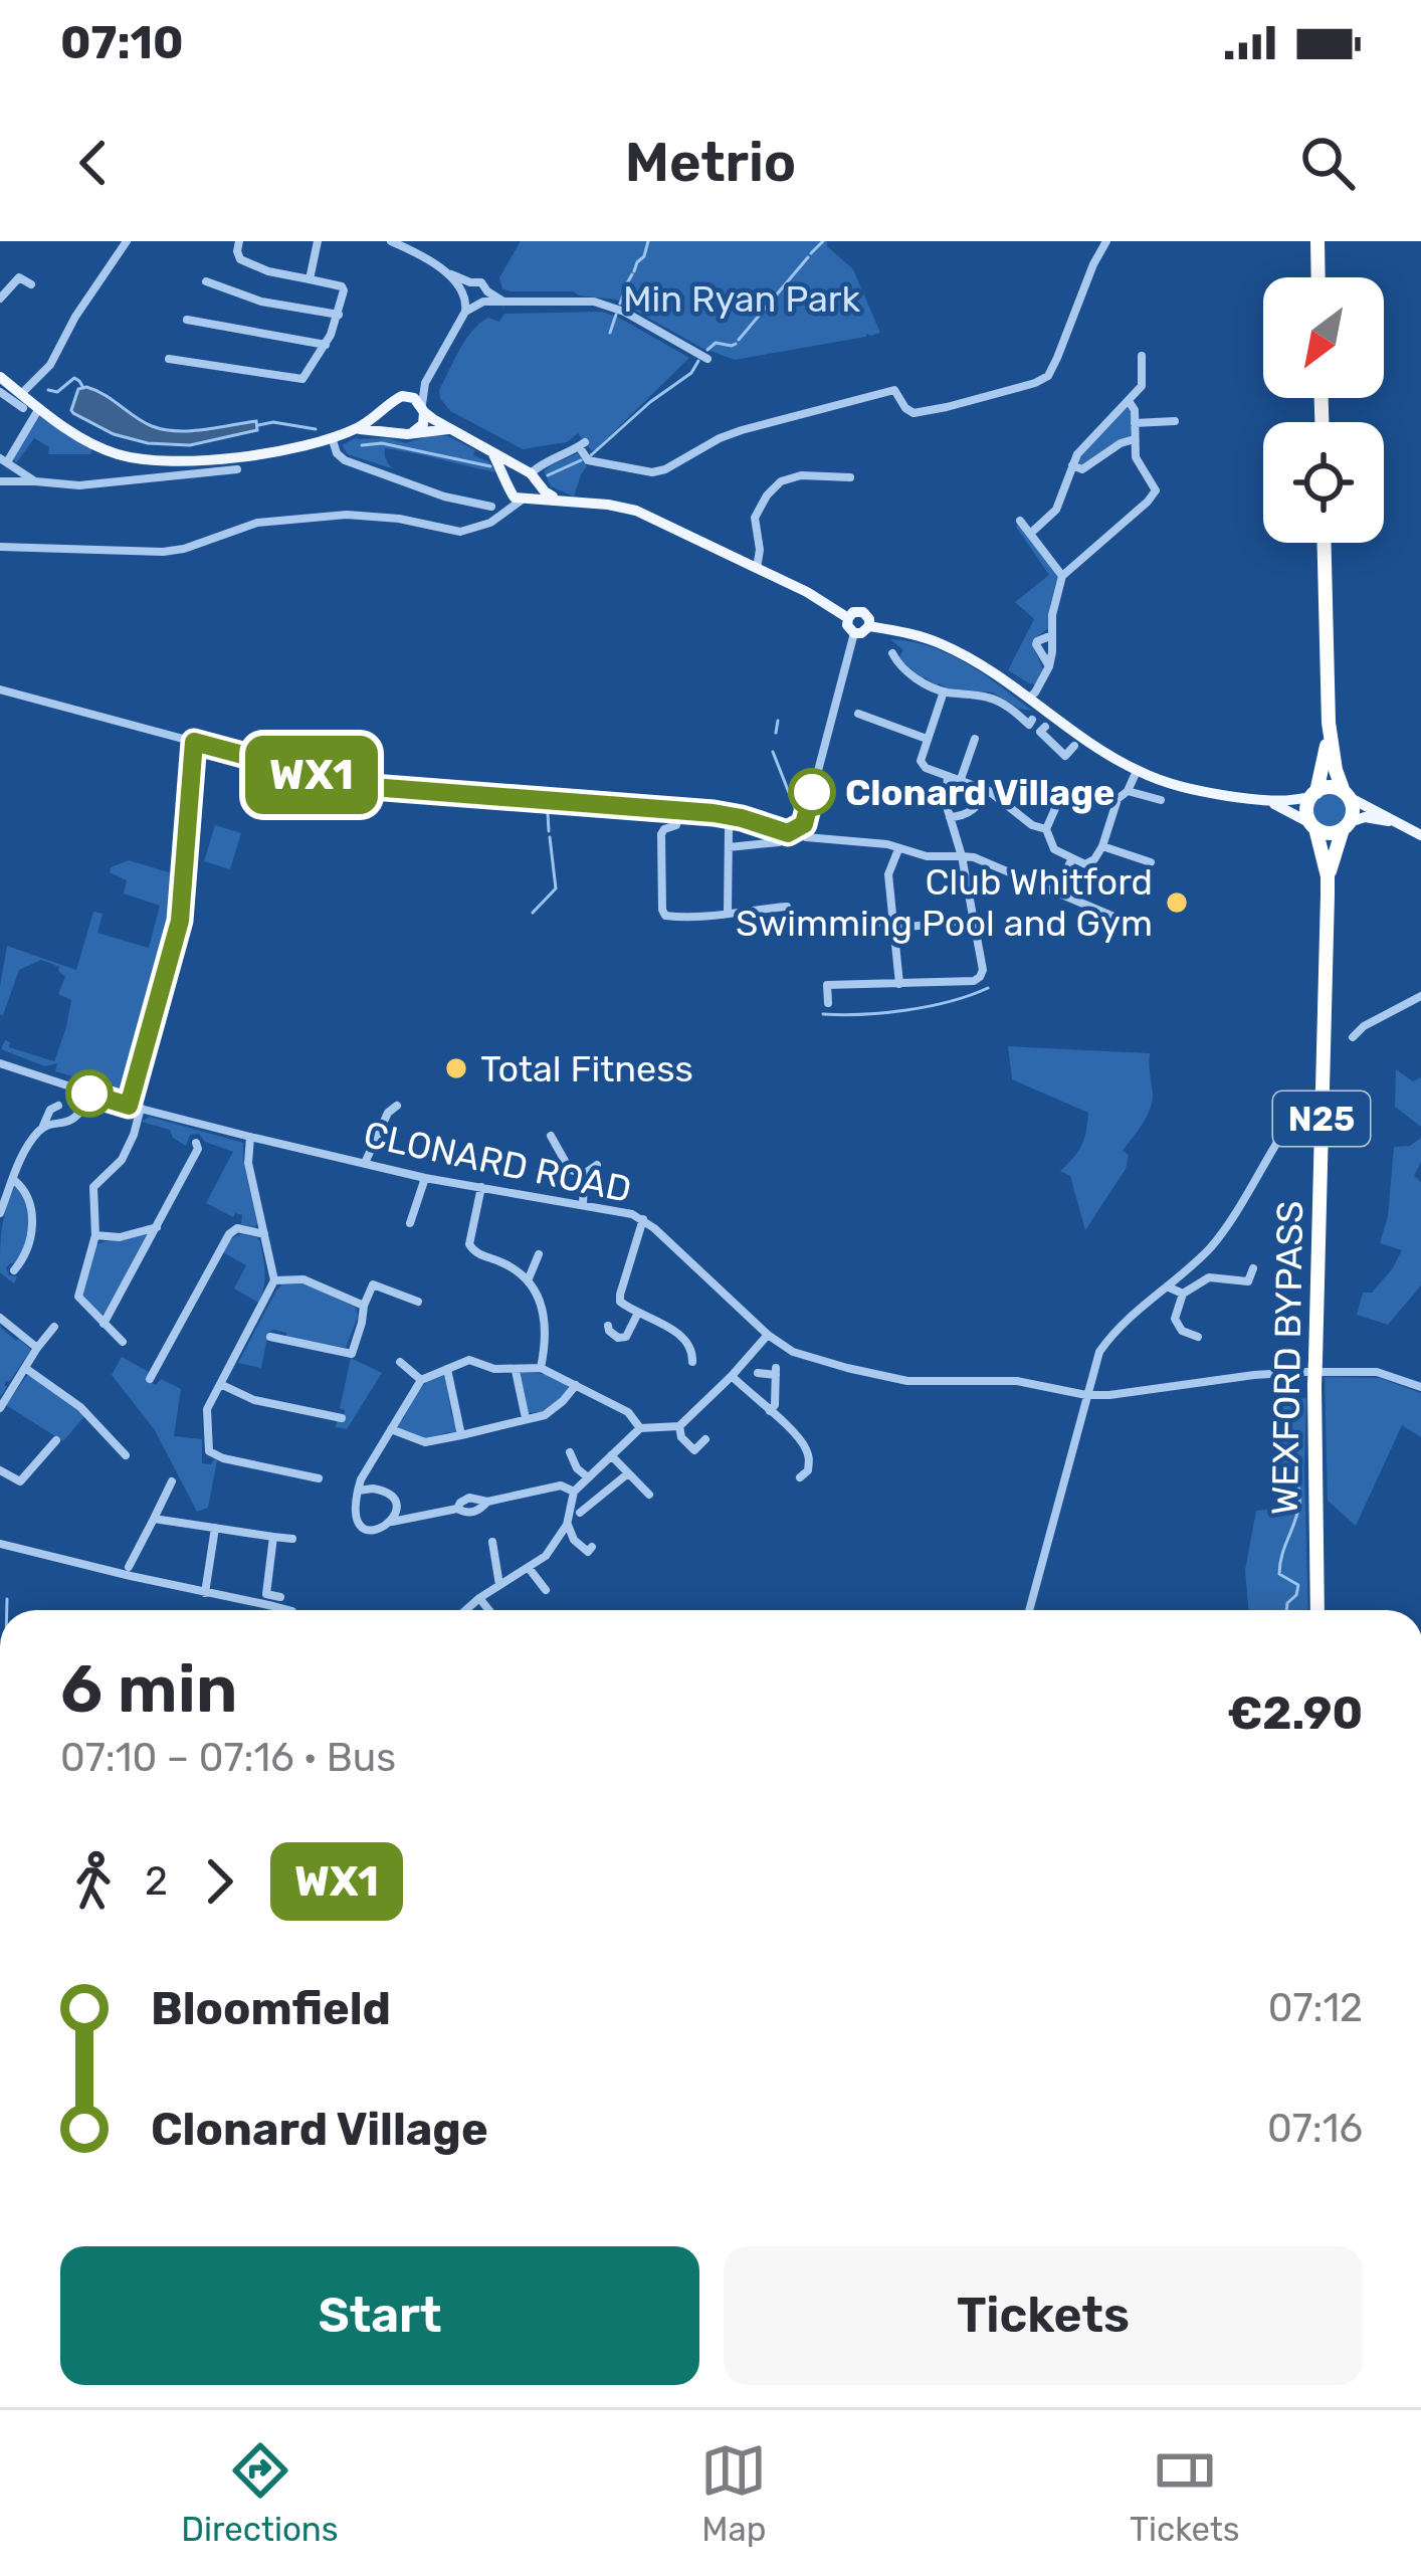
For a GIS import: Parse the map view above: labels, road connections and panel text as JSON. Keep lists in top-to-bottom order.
{
  "streets": {
    "highway": ["N25", "WEXFORD BYPASS"],
    "street": ["CLONARD ROAD"]
  },
  "crossings": [
    ["N25", "WEXFORD BYPASS"]
  ],
  "parks": ["Min Ryan Park"],
  "places": ["Clonard Village", "Club Whitford Swimming Pool and Gym", "Total Fitness"],
  "lines": ["bus line WX1"],
  "north": "bottom left",
  "page": {
    "status": "07:10",
    "header": "Metrio",
    "on_map": "WX1",
    "heading": ["6 min", "07:10 – 07:16 · Bus", "€2.90"],
    "legs": ["2", "WX1"],
    "list": [
      {
        "name": "Bloomfield",
        "value": "07:12"
      },
      {
        "name": "Clonard Village",
        "value": "07:16"
      }
    ],
    "buttons": ["Start", "Tickets"],
    "tabs": ["Directions", "Map", "Tickets"]
  }
}
